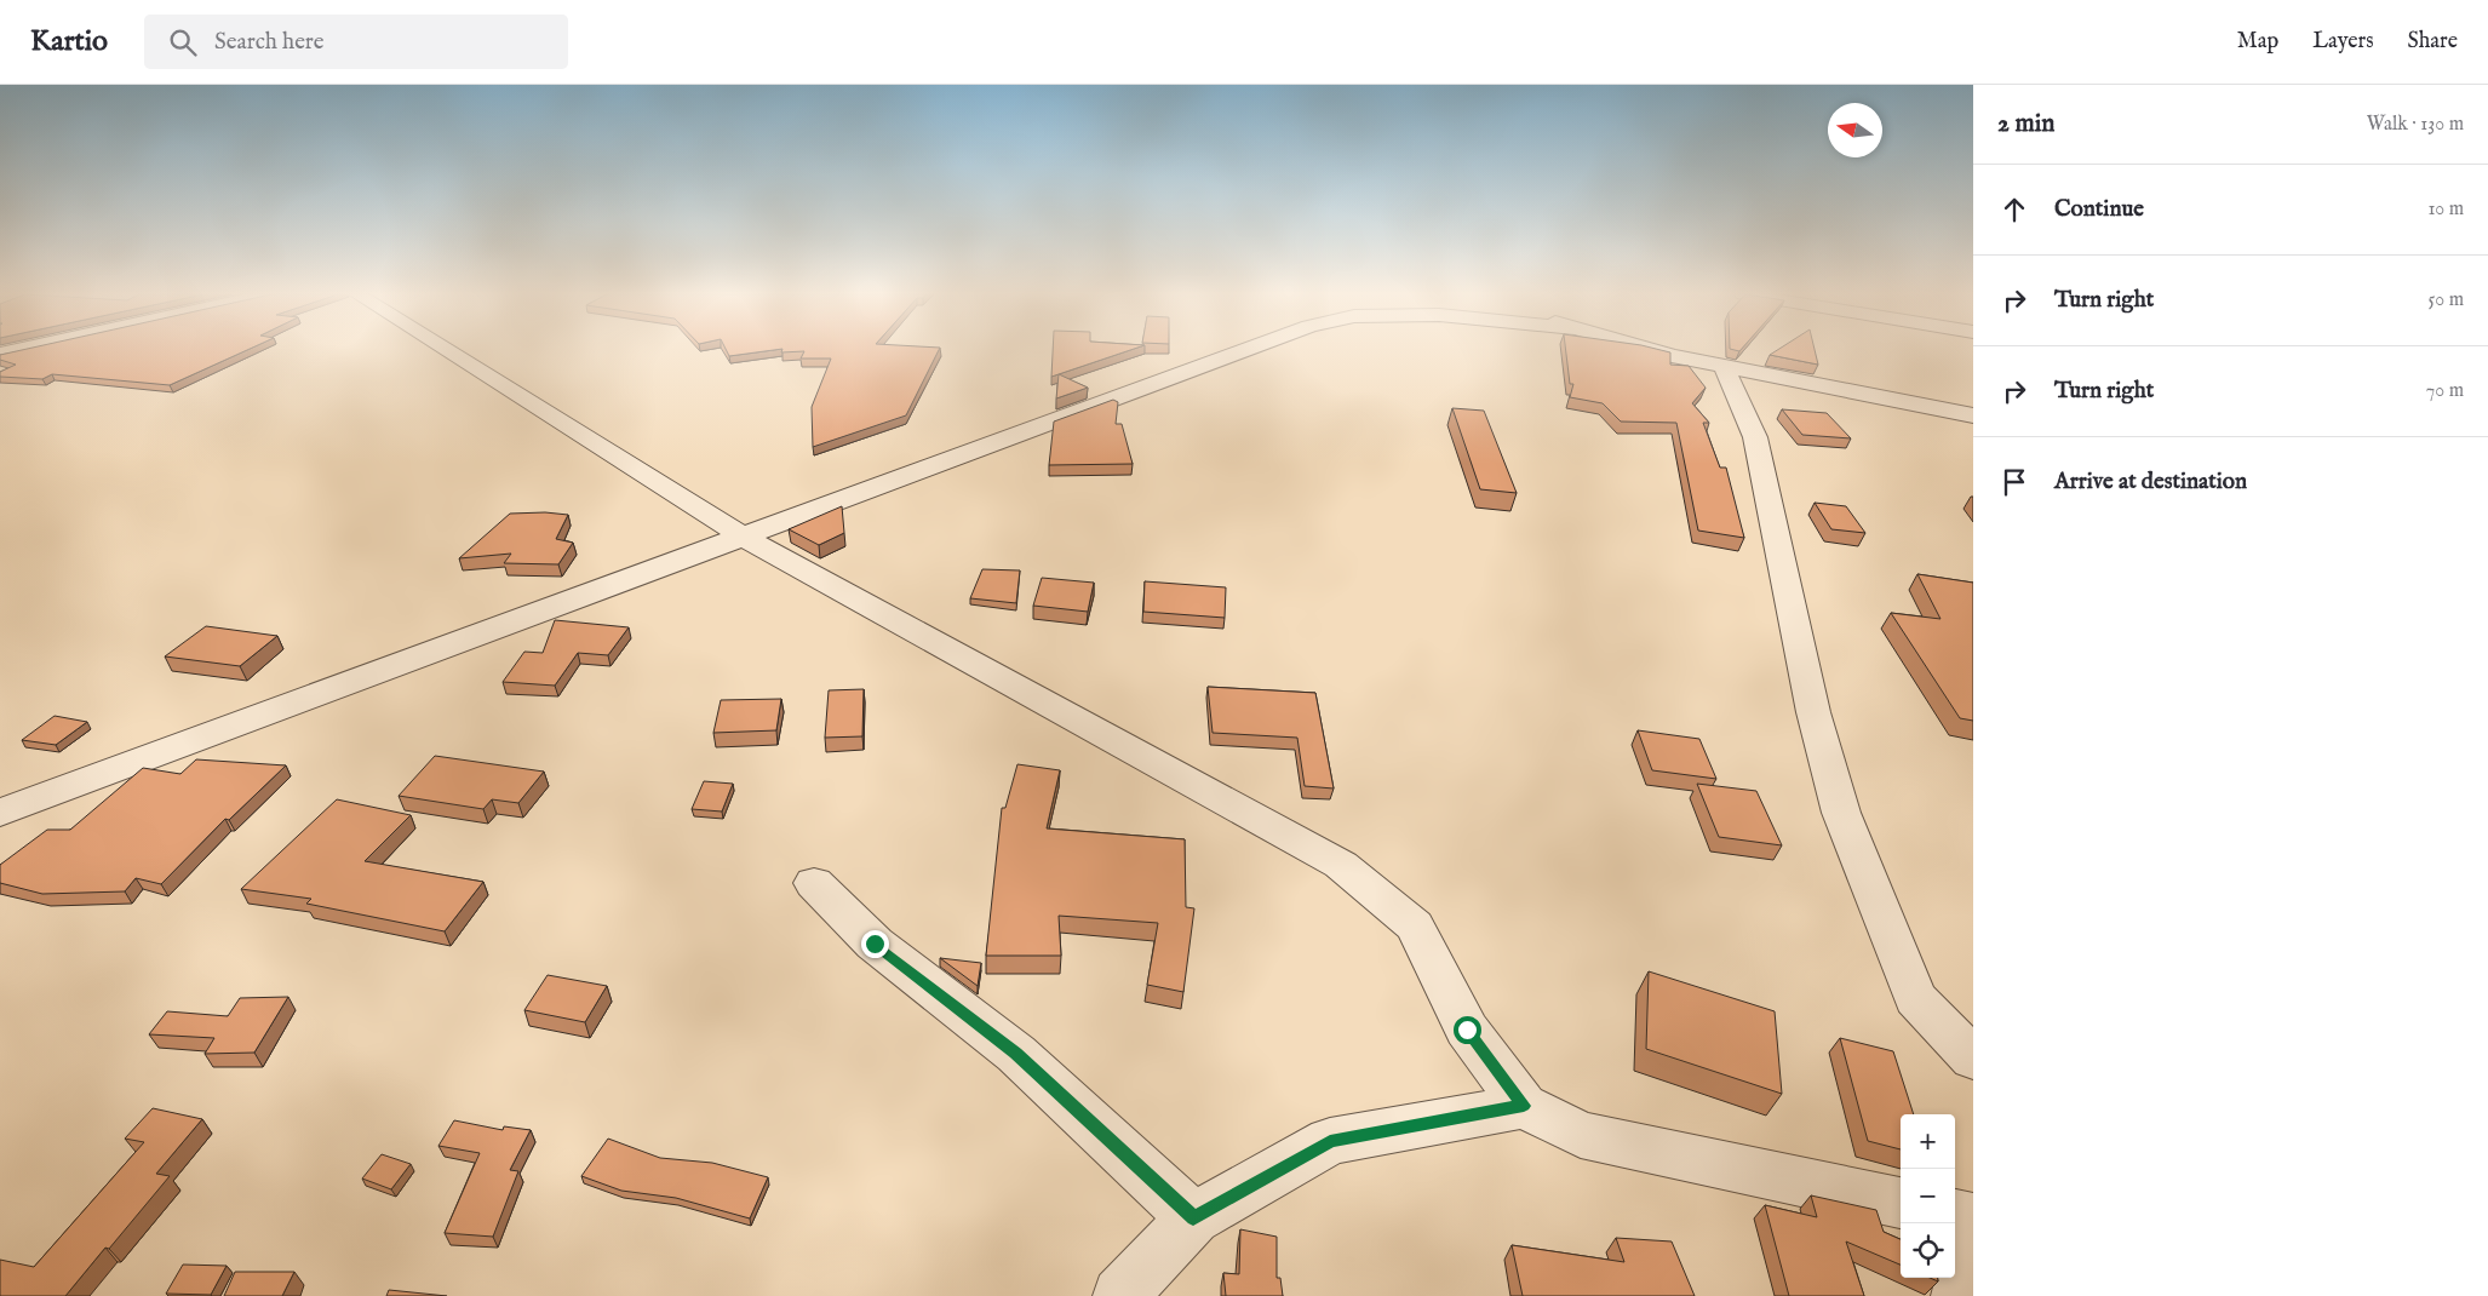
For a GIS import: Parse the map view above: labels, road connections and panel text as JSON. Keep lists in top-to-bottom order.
{
  "north": "left",
  "page": {
    "header": "Kartio",
    "search": "Search here",
    "nav": ["Map", "Layers", "Share"],
    "heading": ["2 min", "Walk · 130 m"],
    "list": [
      ["Continue", "10 m"],
      ["Turn right", "50 m"],
      ["Turn right", "70 m"],
      "Arrive at destination"
    ],
    "map_buttons": ["+", "−"]
  }
}
